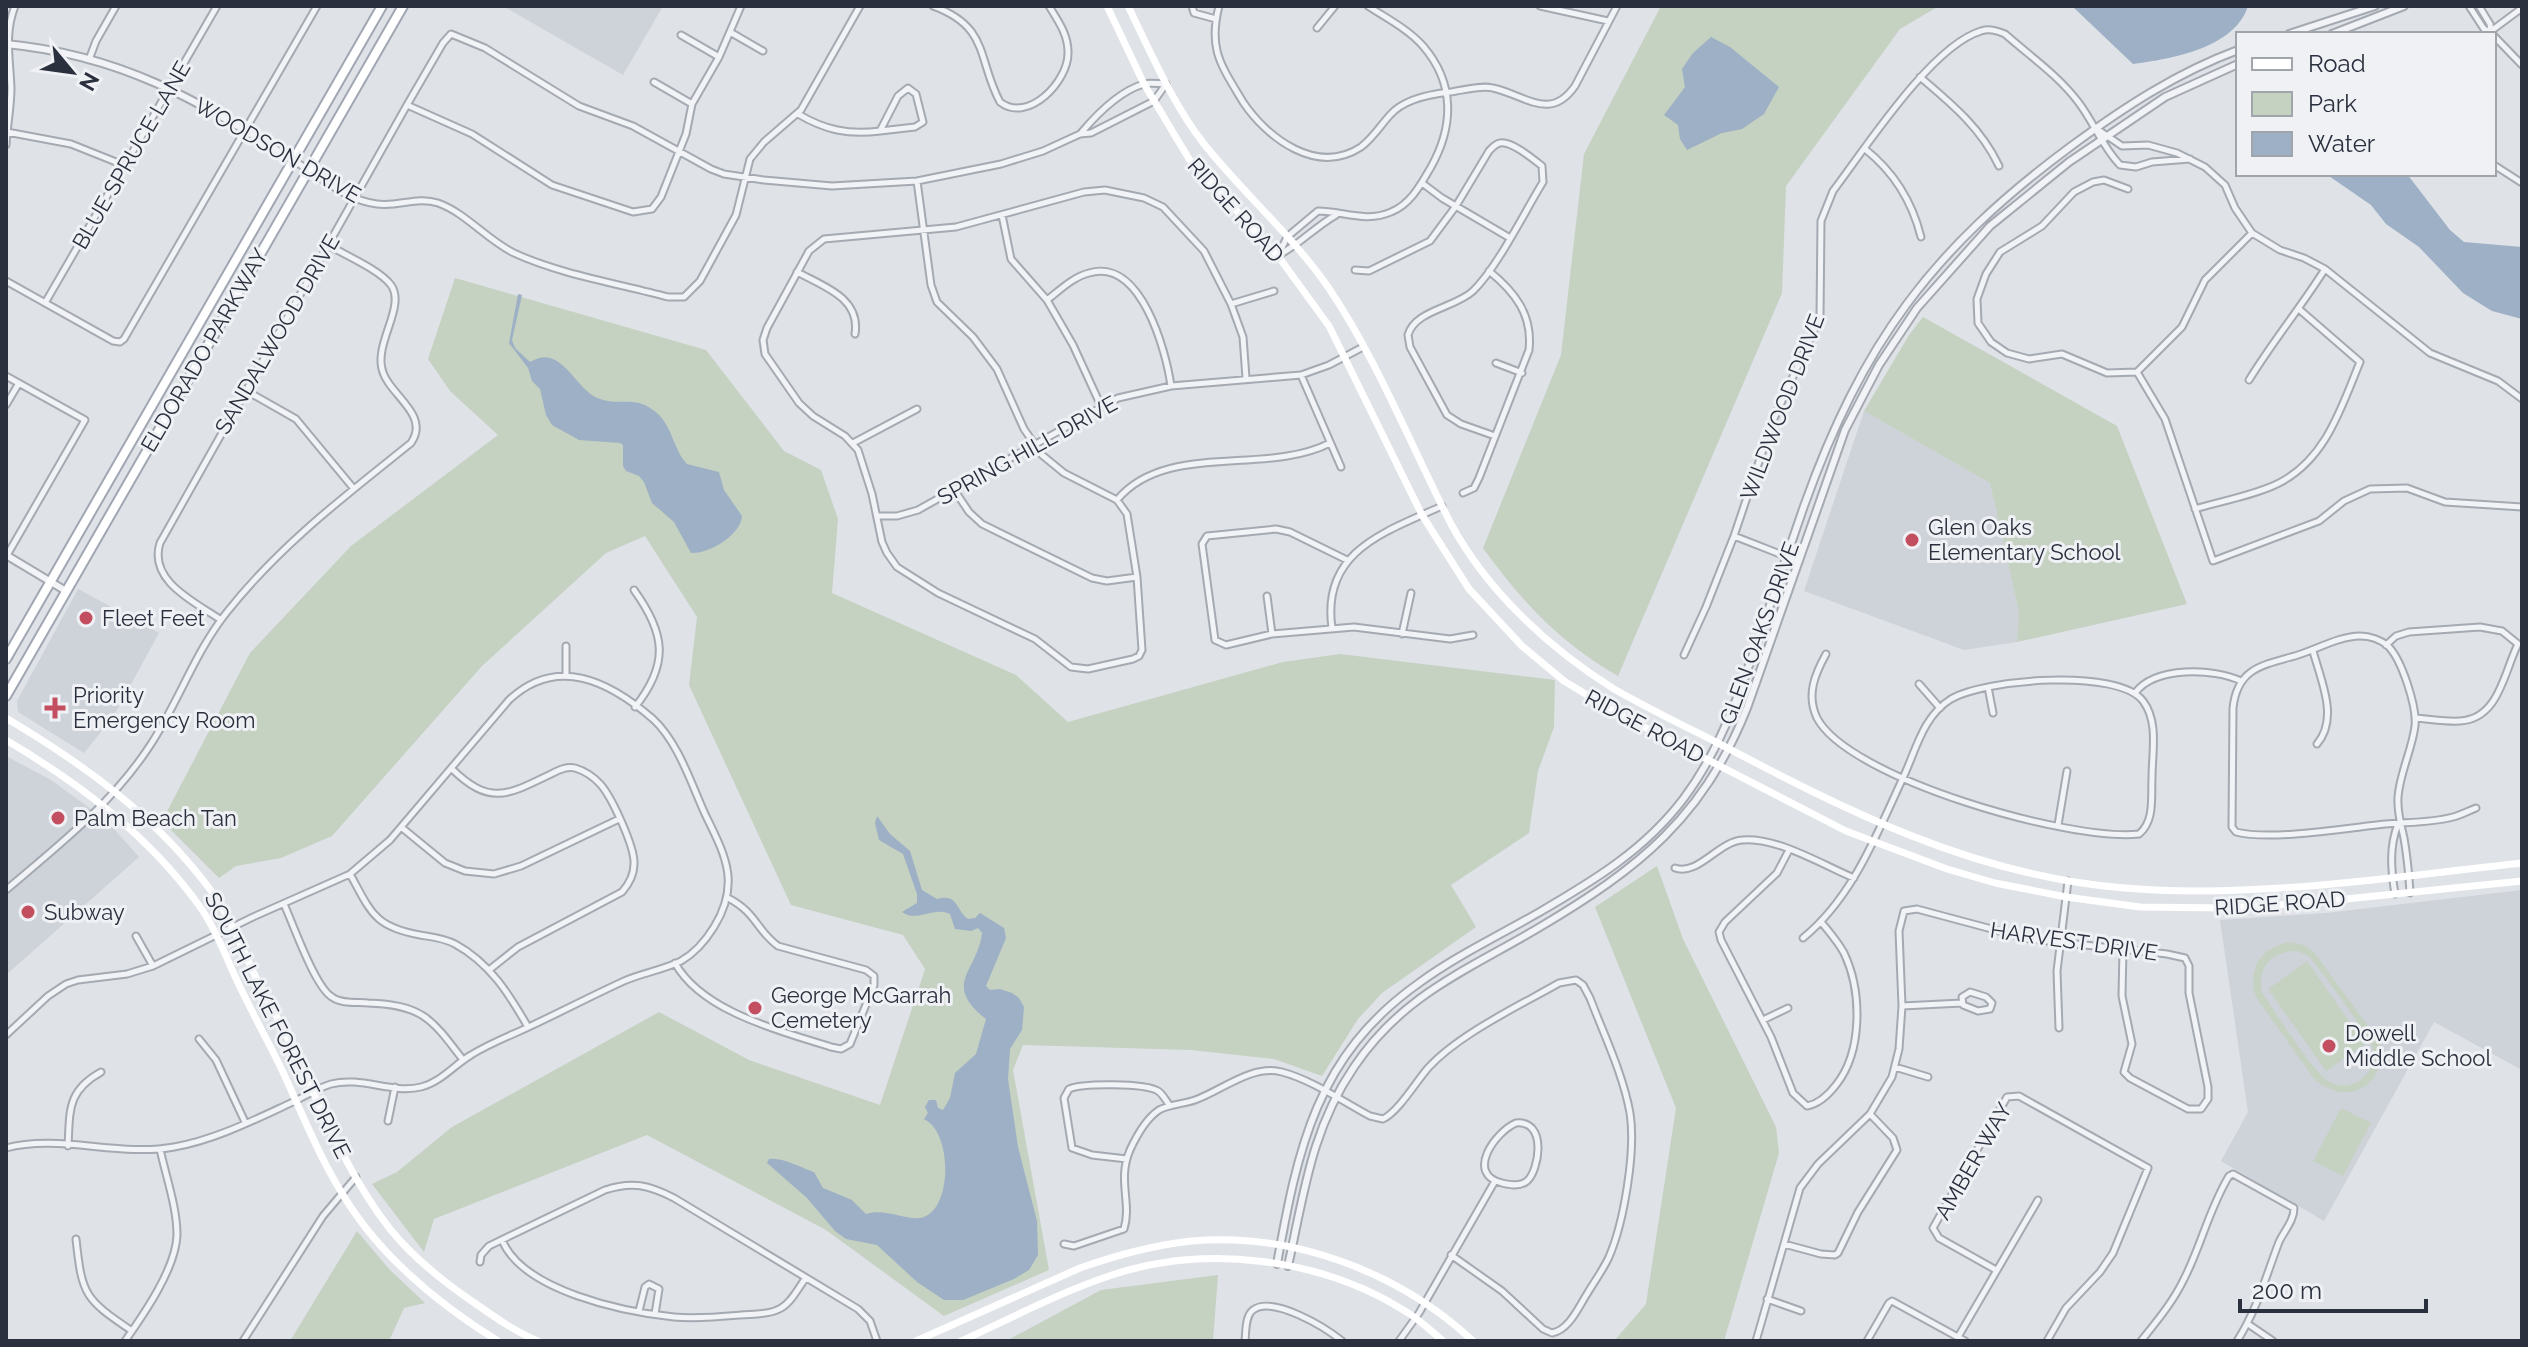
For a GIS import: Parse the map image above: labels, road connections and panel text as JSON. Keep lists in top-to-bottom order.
{
  "streets": {
    "main road": ["RIDGE ROAD", "ELDORADO PARKWAY", "SOUTH LAKE FOREST DRIVE"],
    "street": [
      "WOODSON DRIVE",
      "BLUE SPRUCE LANE",
      "SANDALWOOD DRIVE",
      "WILDWOOD DRIVE",
      "SPRING HILL DRIVE",
      "GLEN OAKS DRIVE",
      "HARVEST DRIVE",
      "AMBER WAY"
    ]
  },
  "crossings": [
    ["WOODSON DRIVE", "BLUE SPRUCE LANE"],
    ["WOODSON DRIVE", "SANDALWOOD DRIVE"],
    ["WOODSON DRIVE", "ELDORADO PARKWAY"],
    ["RIDGE ROAD", "SPRING HILL DRIVE"],
    ["RIDGE ROAD", "GLEN OAKS DRIVE"],
    ["WILDWOOD DRIVE", "GLEN OAKS DRIVE"]
  ],
  "places": {
    "other": [
      "Glen Oaks Elementary School",
      "Fleet Feet",
      "Palm Beach Tan",
      "Subway",
      "George McGarrah Cemetery",
      "Dowell Middle School"
    ],
    "health": ["Priority Emergency Room"]
  },
  "legend": ["Road", "Park", "Water"],
  "scale_bar": "200 m",
  "north": "bottom right"
}
